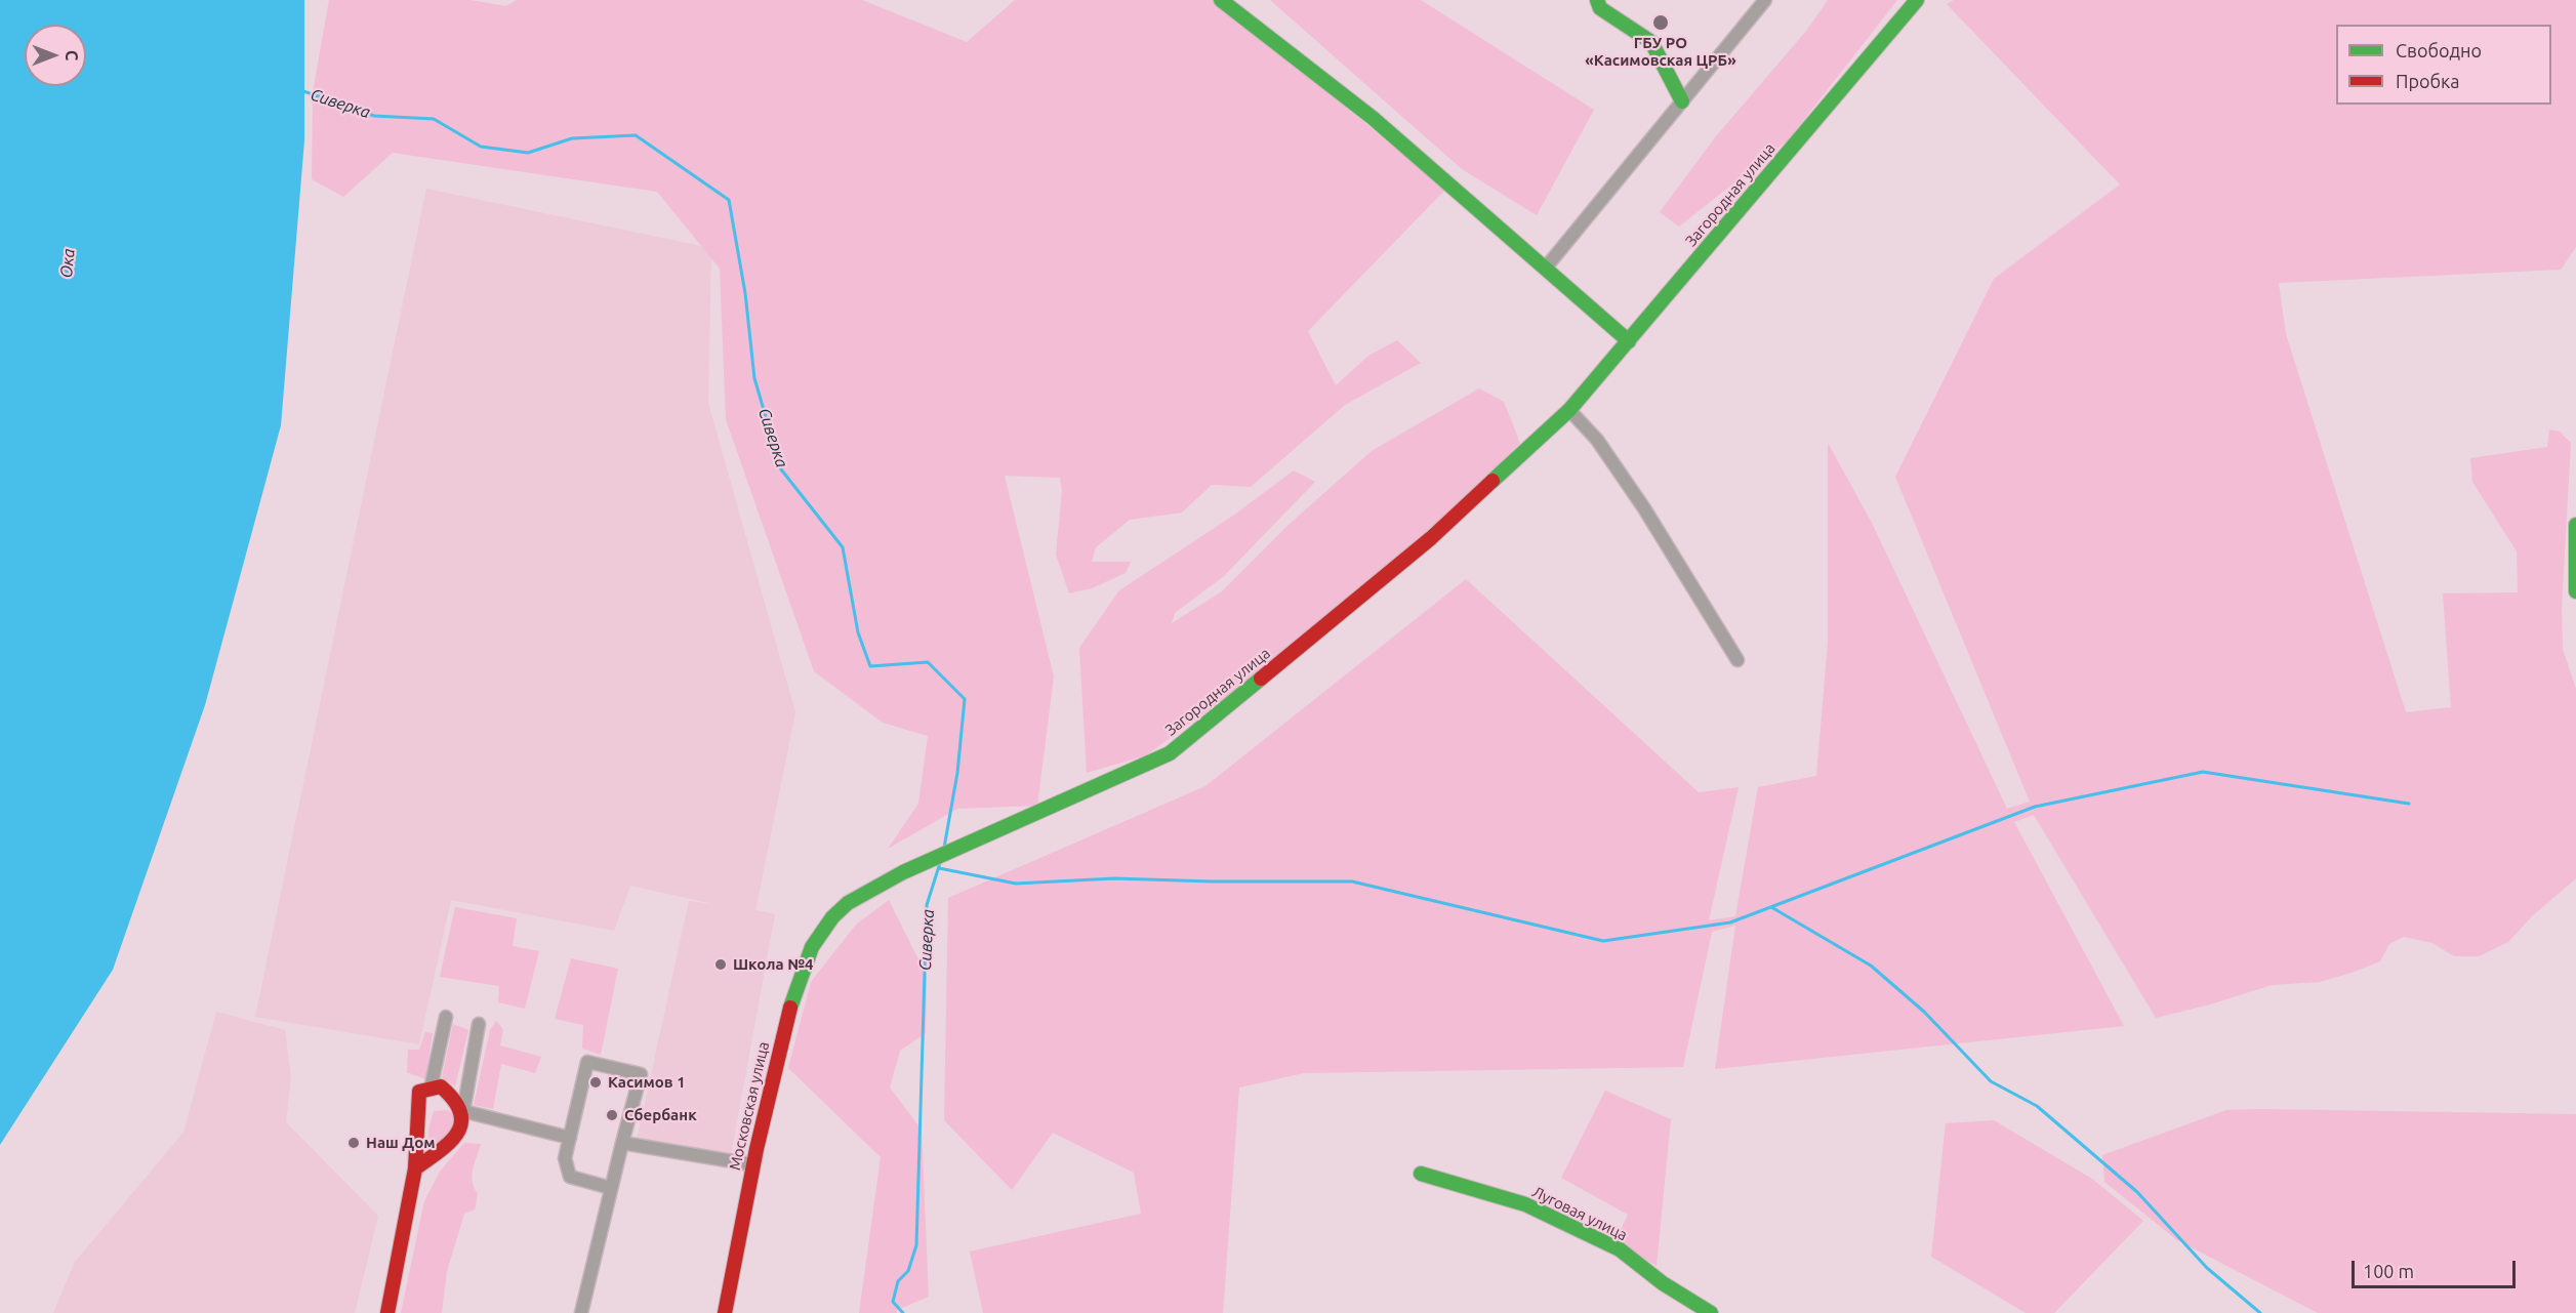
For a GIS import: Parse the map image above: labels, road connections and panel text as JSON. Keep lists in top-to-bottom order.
{
  "streets": {
    "main road": ["Загородная улица", "Московская улица", "Луговая улица"]
  },
  "crossings": [
    ["Загородная улица", "Московская улица"]
  ],
  "water": ["Сиверка", "Ока"],
  "places": [
    "ГБУ РО «Касимовская ЦРБ»",
    "Школа №4",
    "Касимов 1",
    "Сбербанк",
    "Наш Дом"
  ],
  "legend": ["Свободно", "Пробка"],
  "scale_bar": "100 m",
  "north": "right"
}
